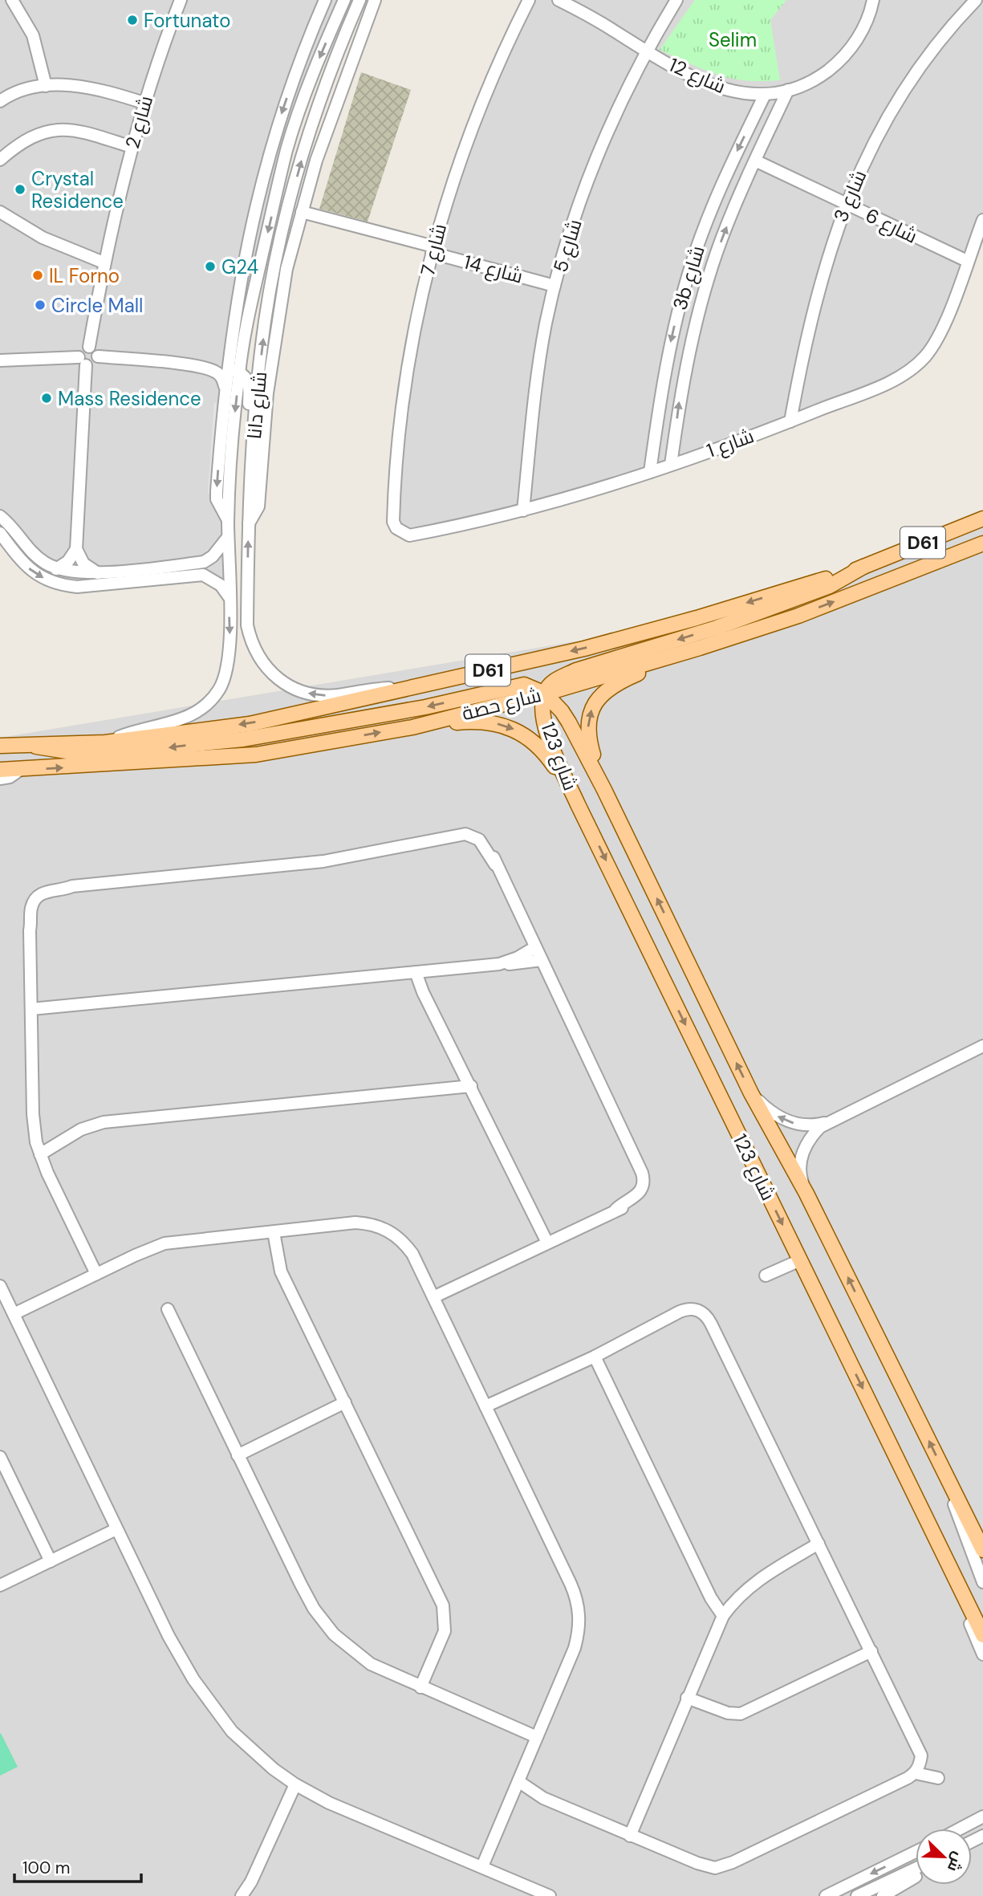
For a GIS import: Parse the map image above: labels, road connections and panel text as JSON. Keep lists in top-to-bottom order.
{
  "streets": {
    "main road": ["D61", "شارع حصة", "شارع 123"],
    "street": [
      "شارع 12",
      "شارع 2",
      "شارع 3",
      "شارع 6",
      "شارع 5",
      "شارع 7",
      "شارع 14",
      "3b شارع",
      "شارع دانا",
      "شارع 1"
    ]
  },
  "crossings": [
    ["شارع 12", "شارع 5"],
    ["شارع 12", "3b شارع"],
    ["شارع 3", "شارع 6"],
    ["شارع 3", "شارع 1"],
    ["شارع 6", "3b شارع"],
    ["شارع 6", "شارع 1"],
    ["شارع 5", "شارع 14"],
    ["شارع 5", "شارع 1"],
    ["شارع 7", "شارع 14"],
    ["شارع 7", "شارع 1"],
    ["3b شارع", "شارع 1"],
    ["شارع دانا", "شارع حصة"],
    ["شارع حصة", "شارع 123"]
  ],
  "parks": ["Selim"],
  "places": [
    "Fortunato",
    "Crystal Residence",
    "G24",
    "IL Forno",
    "Circle Mall",
    "Mass Residence"
  ],
  "scale_bar": "100 m",
  "north": "bottom right"
}
